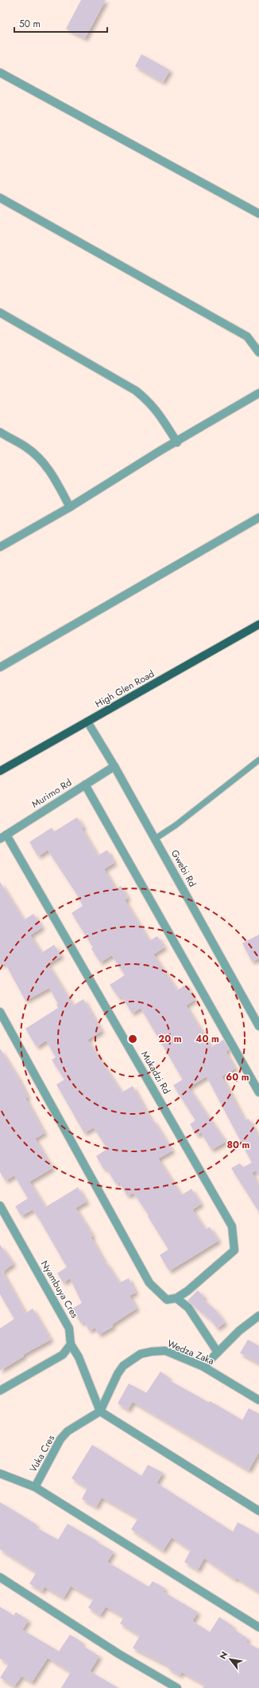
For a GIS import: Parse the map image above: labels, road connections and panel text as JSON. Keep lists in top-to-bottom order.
{
  "streets": {
    "main road": ["High Glen Road"],
    "street": [
      "Murimo Rd",
      "Gwebi Rd",
      "Mukadzi Rd",
      "Nyambuya Cres",
      "Wedza Zaka",
      "Vuka Cres"
    ]
  },
  "crossings": [
    ["High Glen Road", "Gwebi Rd"],
    ["Murimo Rd", "Gwebi Rd"],
    ["Murimo Rd", "Mukadzi Rd"],
    ["Wedza Zaka", "Vuka Cres"]
  ],
  "scale_bar": "50 m",
  "north": "top left",
  "rings": [
    "20 m",
    "40 m",
    "60 m",
    "80 m"
  ]
}
